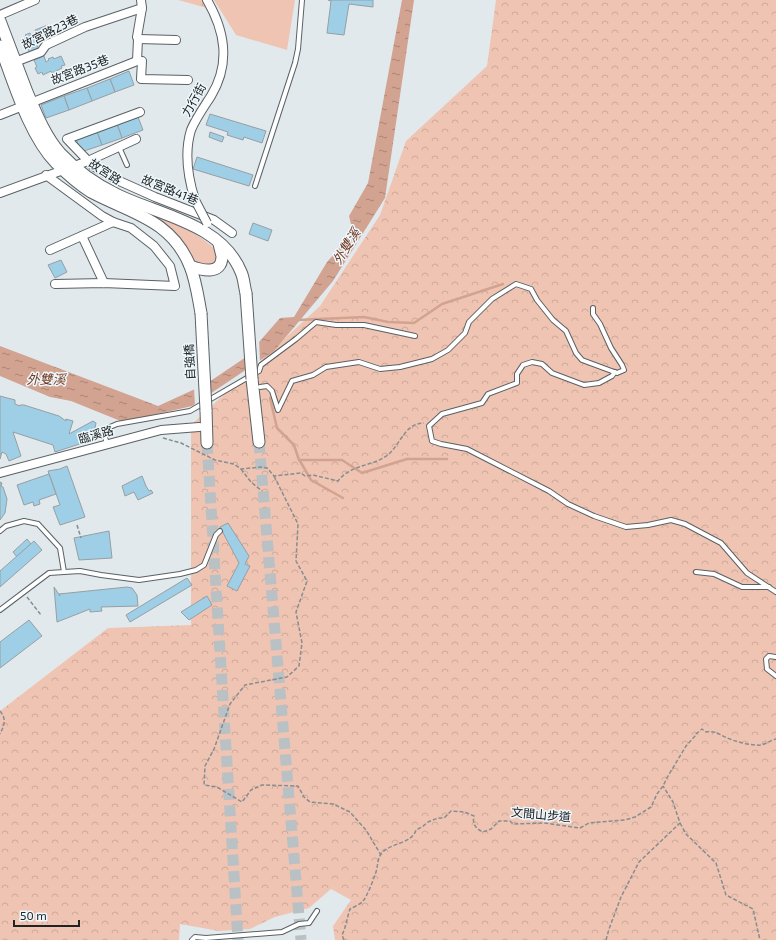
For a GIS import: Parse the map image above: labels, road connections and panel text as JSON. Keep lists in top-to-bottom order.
{
  "streets": {
    "main road": ["故宮路", "自強橋"],
    "street": [
      "故宮路23巷",
      "故宮路35巷",
      "力行街",
      "故宮路41巷",
      "臨溪路"
    ],
    "path": ["文間山步道"]
  },
  "crossings": [
    ["故宮路23巷", "故宮路"],
    ["故宮路35巷", "故宮路"],
    ["力行街", "故宮路"],
    ["故宮路", "自強橋"]
  ],
  "water": ["外雙溪"],
  "scale_bar": "50 m"
}
